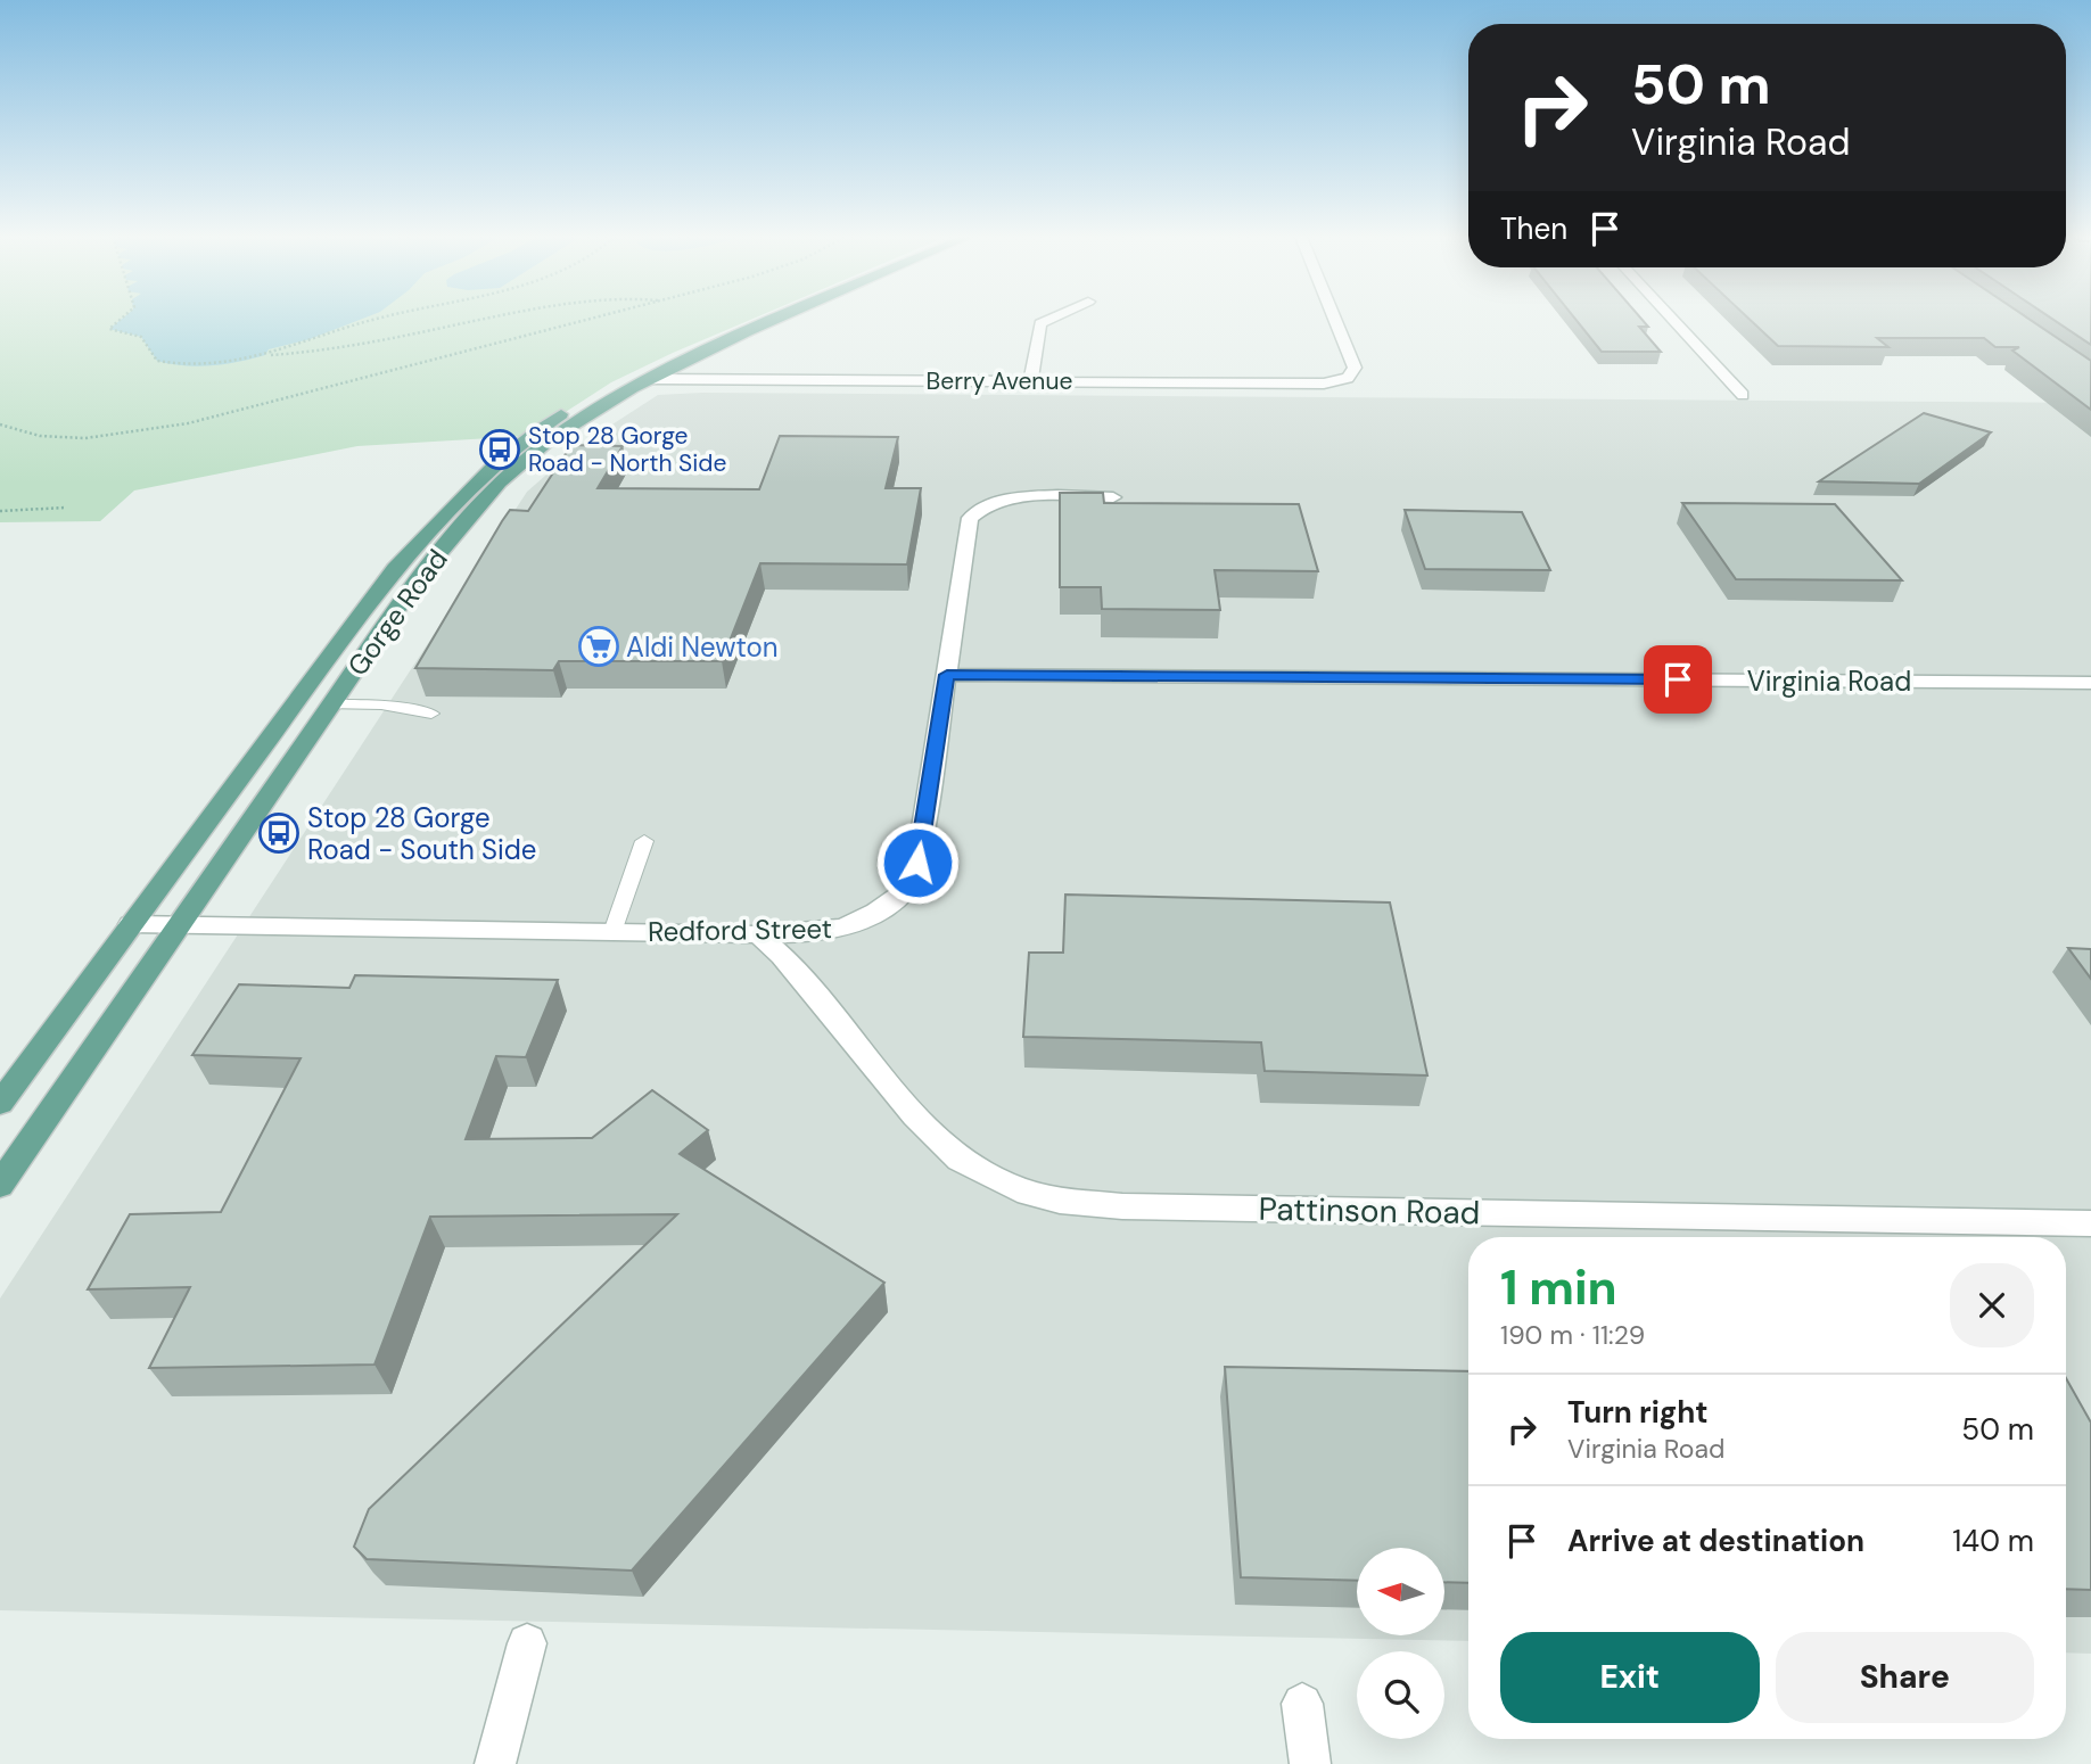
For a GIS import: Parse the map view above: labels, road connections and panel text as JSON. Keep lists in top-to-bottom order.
{
  "streets": {
    "main road": ["Gorge Road"],
    "street": [
      "Berry Avenue",
      "Virginia Road",
      "Redford Street",
      "Pattinson Road"
    ]
  },
  "crossings": [
    ["Berry Avenue", "Gorge Road"],
    ["Gorge Road", "Redford Street"],
    ["Virginia Road", "Redford Street"],
    ["Redford Street", "Pattinson Road"]
  ],
  "places": {
    "bus stop": ["Stop 28 Gorge Road - North Side", "Stop 28 Gorge Road - South Side"],
    "supermarket": ["Aldi Newton"]
  },
  "north": "left",
  "page": {
    "turn": ["50 m", "Virginia Road"],
    "then": "Then",
    "heading": ["1 min", "190 m · 11:29"],
    "list": [
      {
        "name": "Turn right",
        "note": "Virginia Road",
        "value": "50 m"
      },
      {
        "name": "Arrive at destination",
        "value": "140 m"
      }
    ],
    "buttons": ["Exit", "Share"]
  }
}
